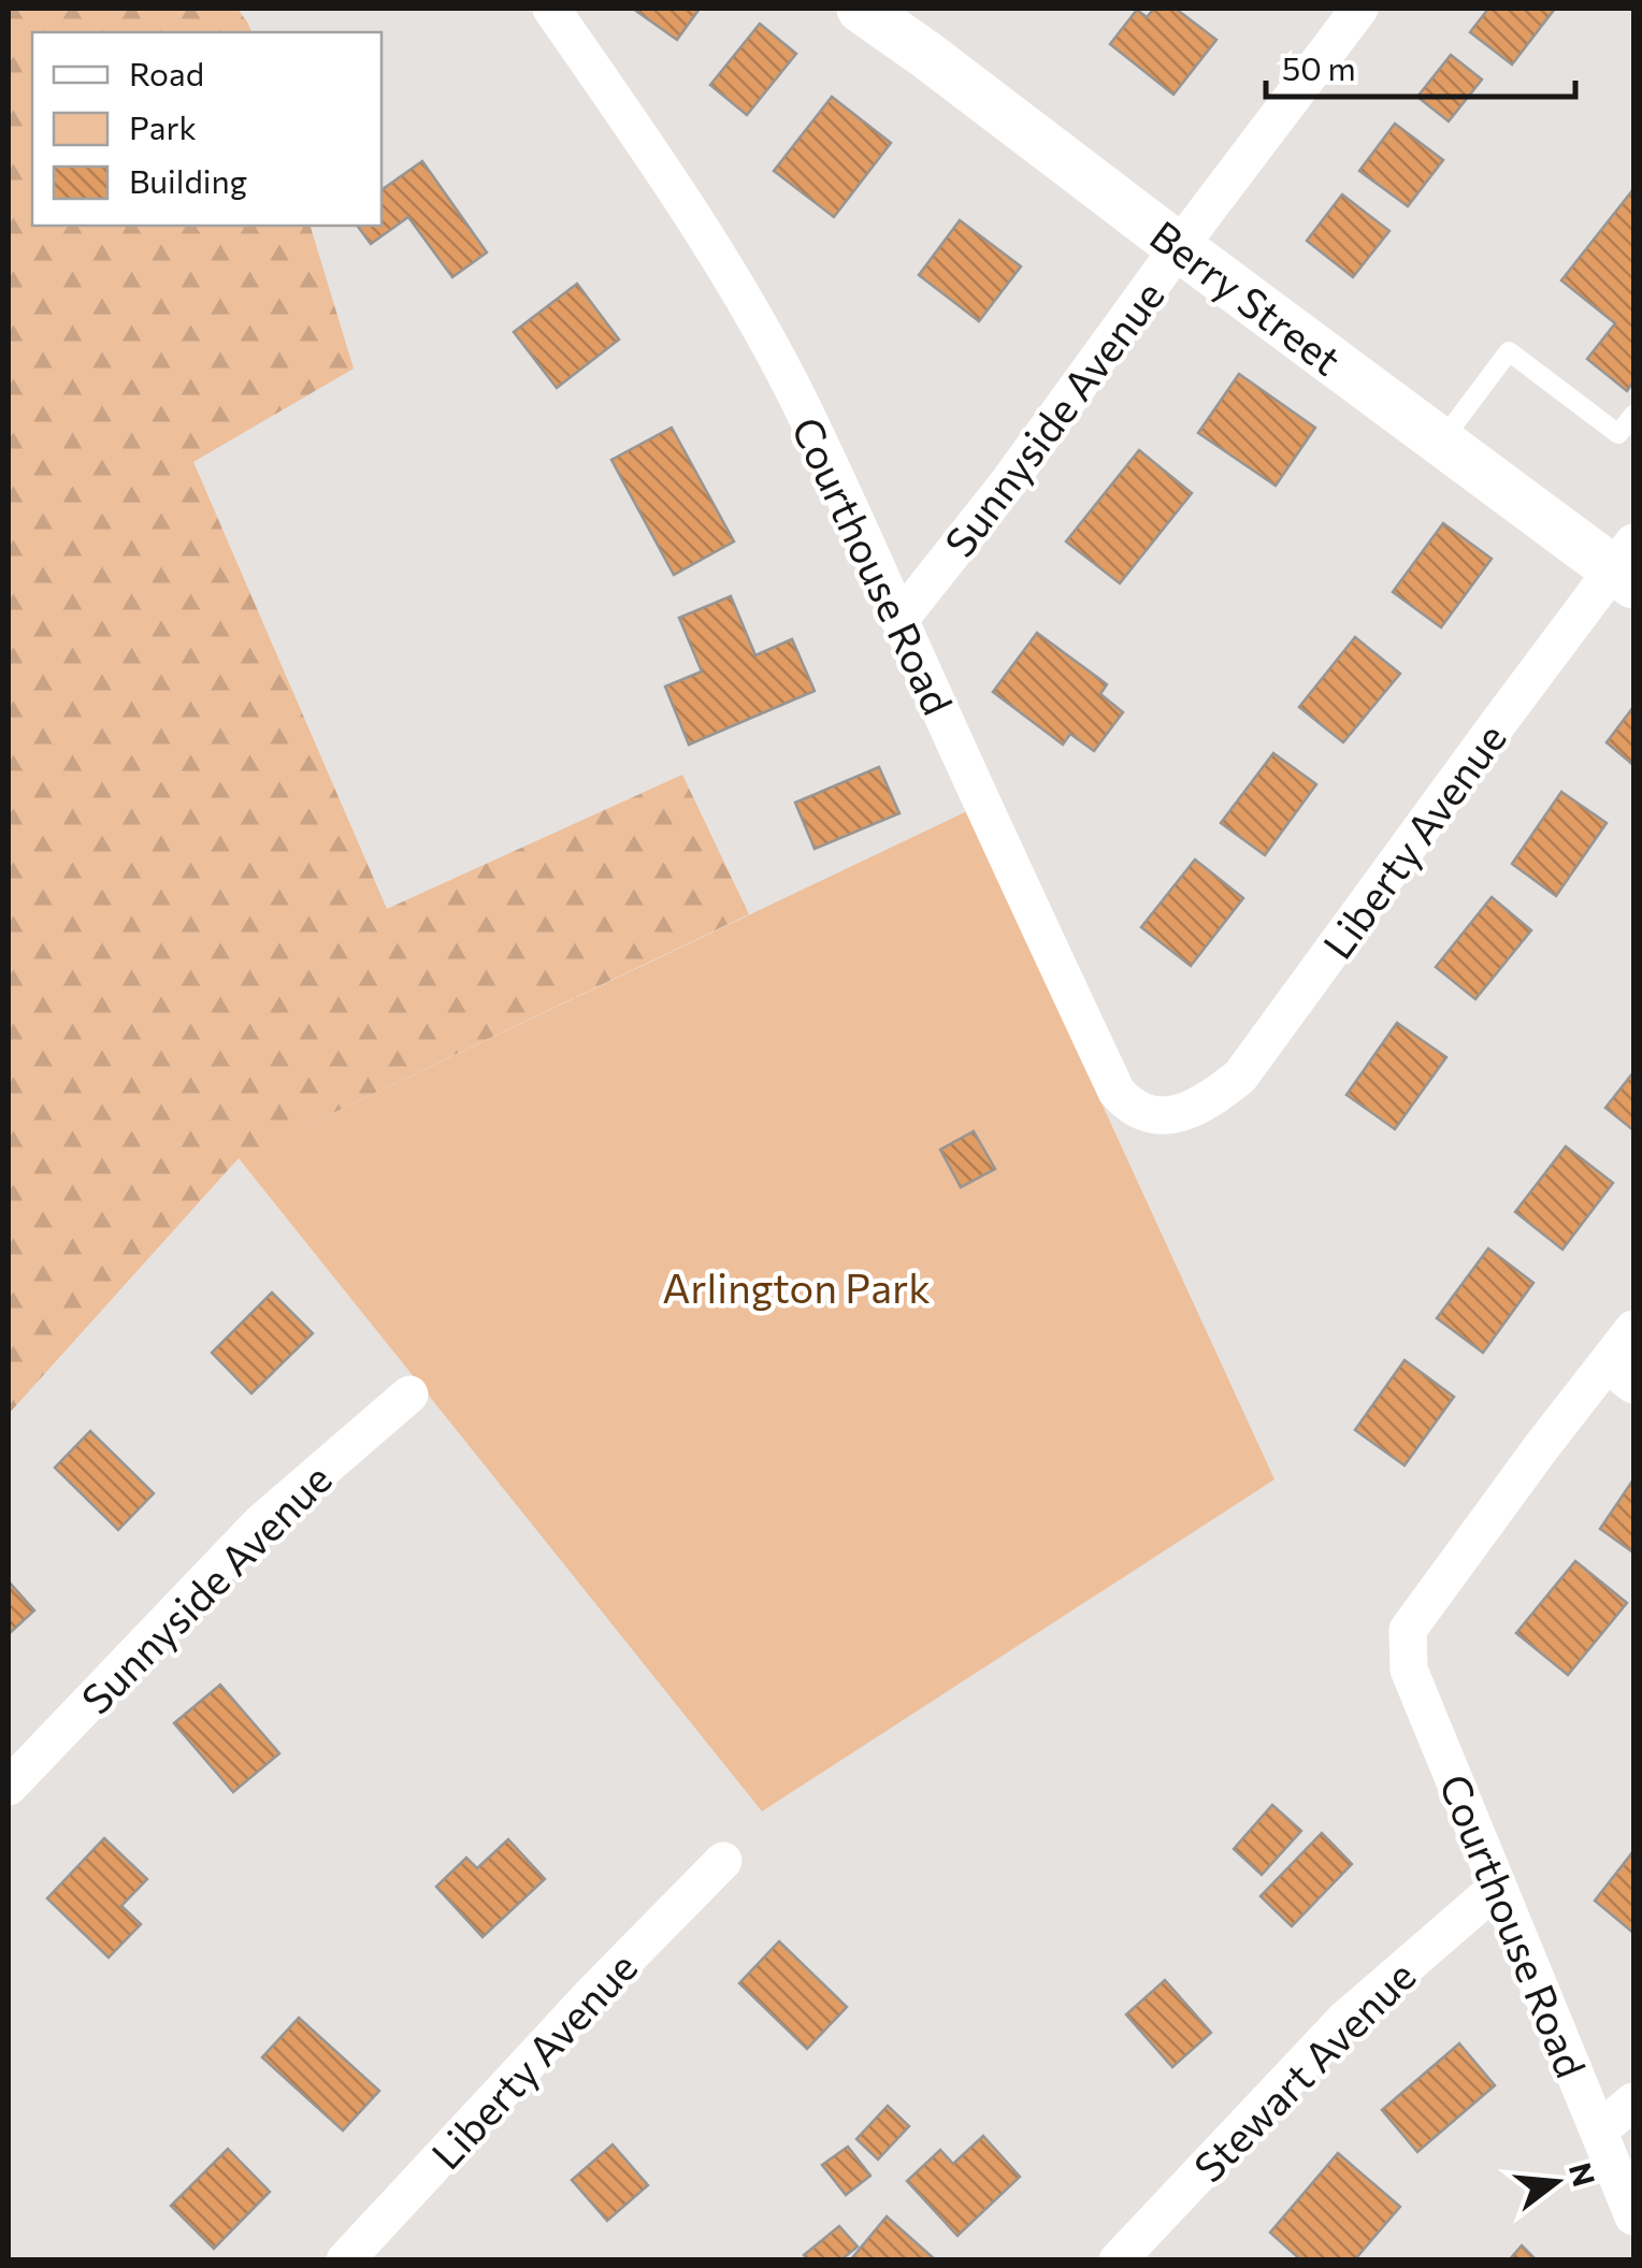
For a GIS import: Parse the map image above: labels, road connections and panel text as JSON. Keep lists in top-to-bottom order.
{
  "streets": {
    "street": [
      "Berry Street",
      "Sunnyside Avenue",
      "Courthouse Road",
      "Liberty Avenue",
      "Stewart Avenue"
    ]
  },
  "crossings": [
    ["Berry Street", "Sunnyside Avenue"],
    ["Berry Street", "Liberty Avenue"],
    ["Sunnyside Avenue", "Courthouse Road"],
    ["Courthouse Road", "Liberty Avenue"],
    ["Courthouse Road", "Stewart Avenue"]
  ],
  "parks": ["Arlington Park"],
  "legend": ["Road", "Park", "Building"],
  "scale_bar": "50 m",
  "north": "right"
}
